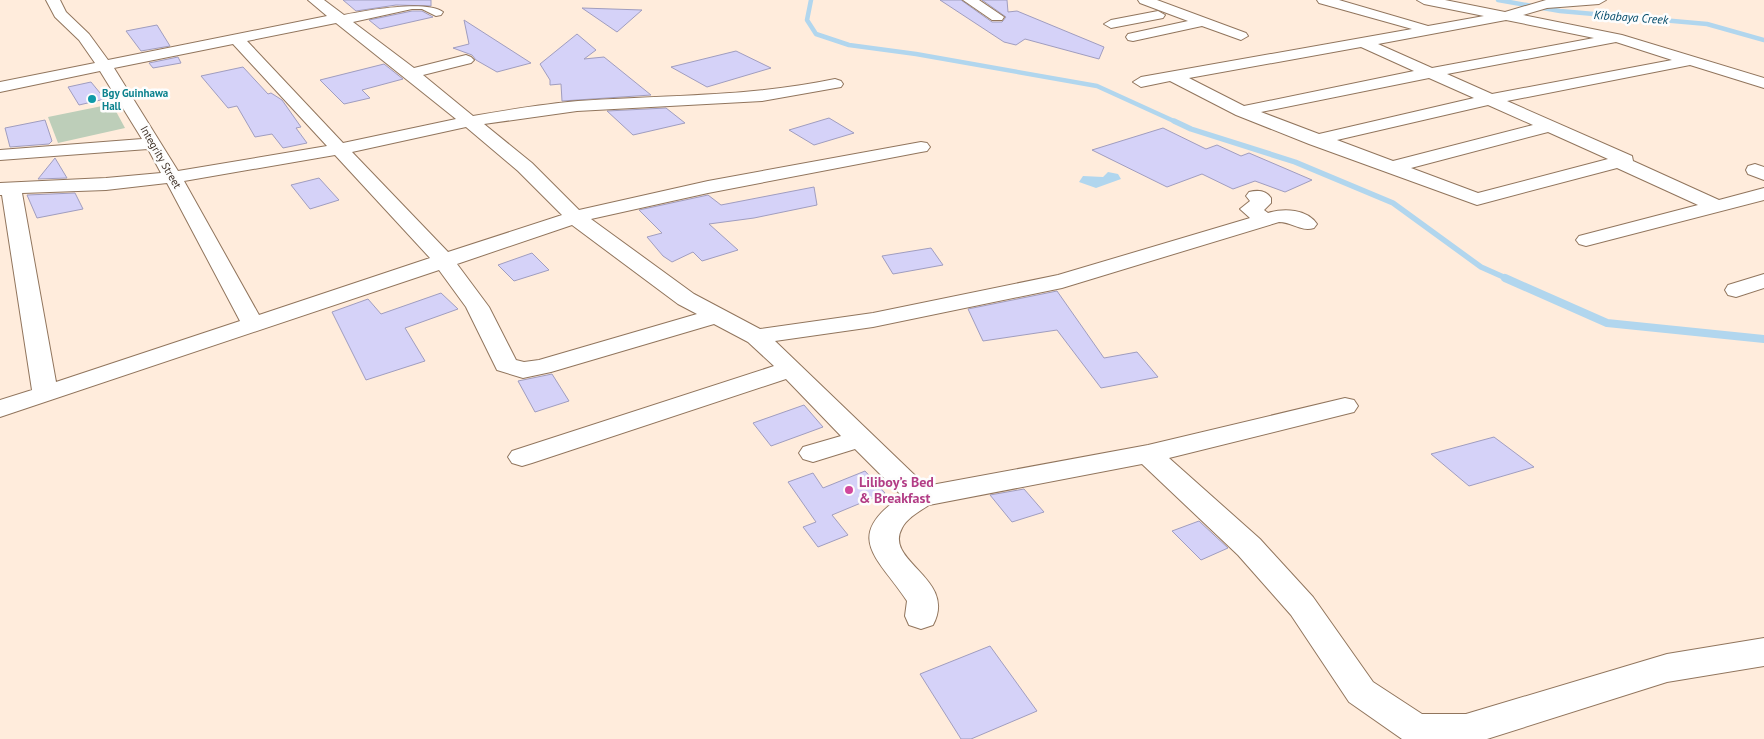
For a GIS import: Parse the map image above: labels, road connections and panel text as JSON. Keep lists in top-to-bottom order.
{
  "streets": {
    "street": ["Integrity Street"]
  },
  "water": ["Kibabaya Creek"],
  "places": ["Bgy Guinhawa Hall", "Liliboy’s Bed & Breakfast"]
}
